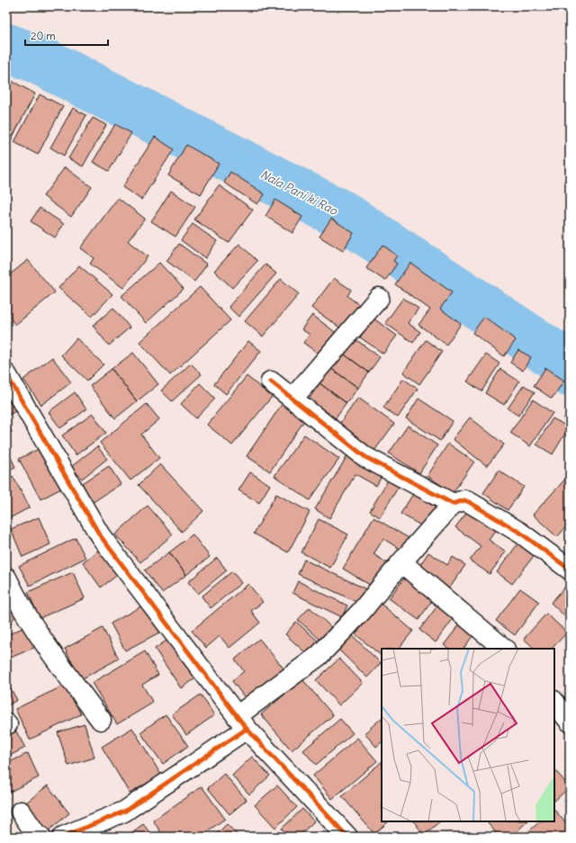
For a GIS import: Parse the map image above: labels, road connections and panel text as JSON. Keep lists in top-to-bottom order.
{
  "water": ["Nala Pani ki Rao"],
  "scale_bar": "20 m"
}
